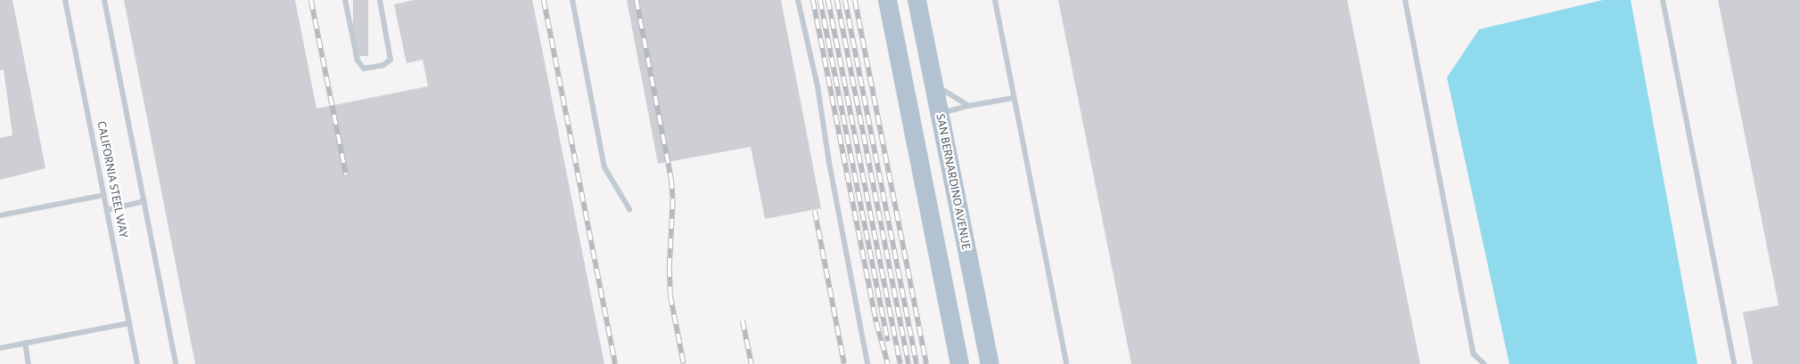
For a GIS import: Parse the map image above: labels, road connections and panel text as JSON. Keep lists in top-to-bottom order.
{
  "streets": {
    "main road": ["SAN BERNARDINO AVENUE"],
    "lane": ["CALIFORNIA STEEL WAY"]
  }
}
